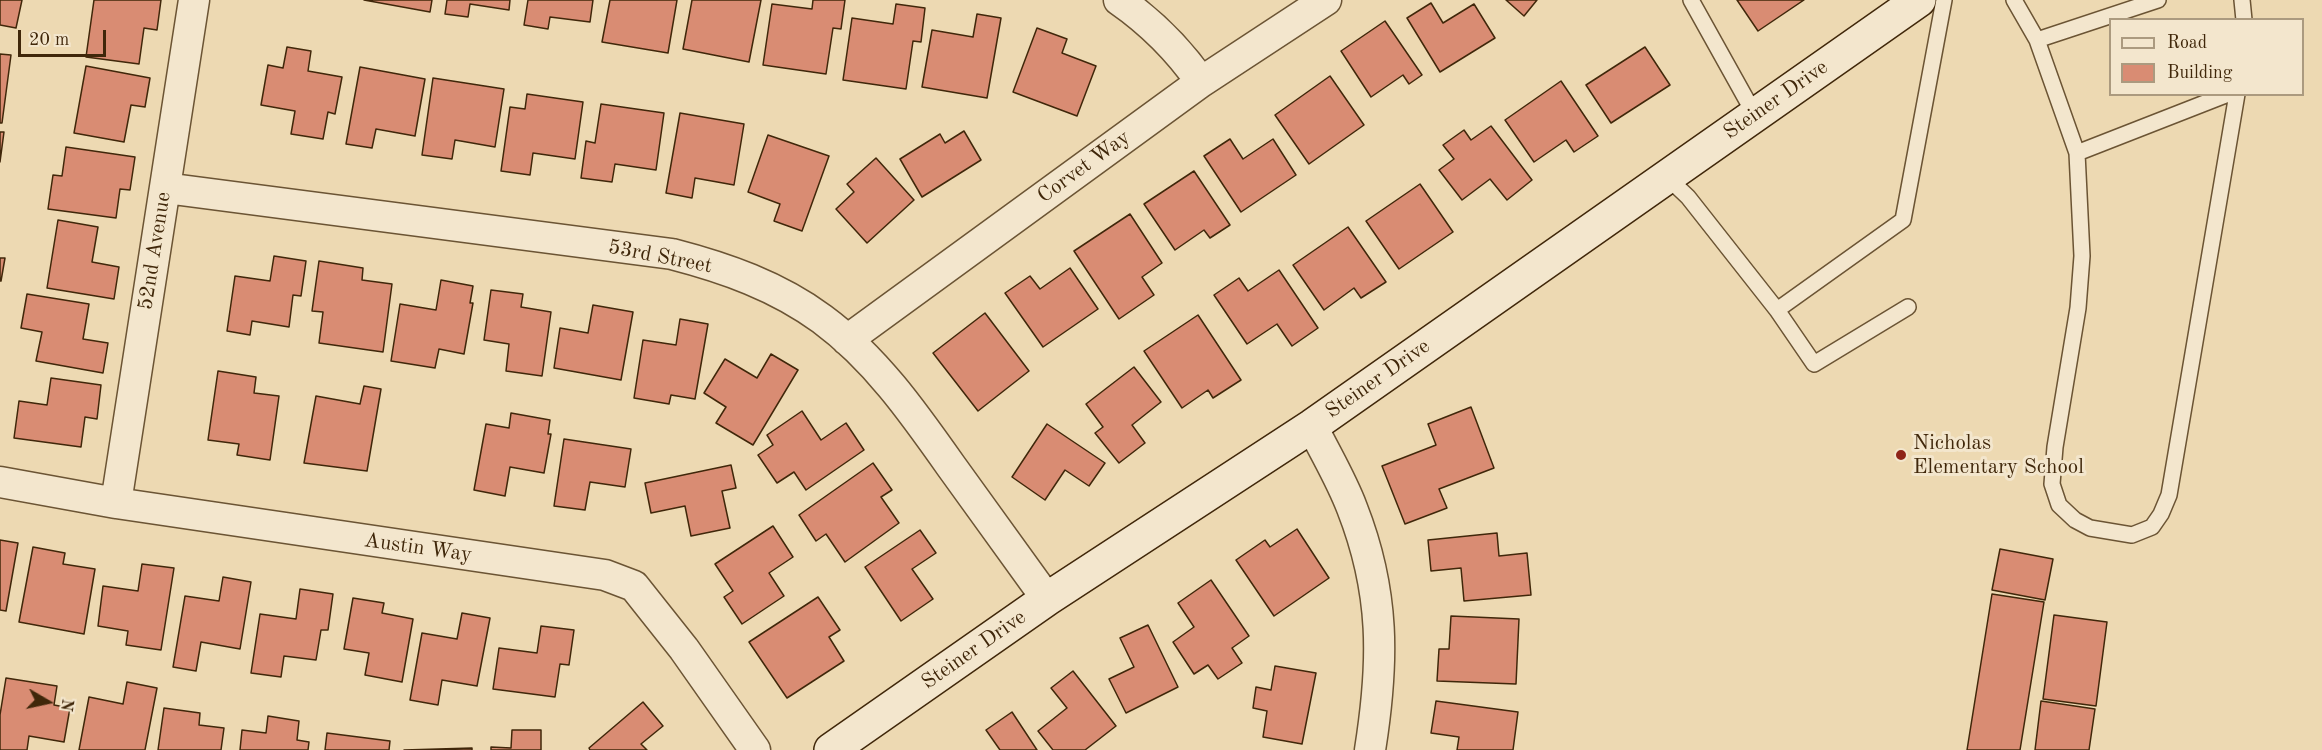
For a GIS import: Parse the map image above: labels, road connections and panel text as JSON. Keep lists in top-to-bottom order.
{
  "streets": {
    "street": [
      "Steiner Drive",
      "Corvet Way",
      "52nd Avenue",
      "53rd Street",
      "Austin Way"
    ]
  },
  "crossings": [
    ["Steiner Drive", "53rd Street"],
    ["Corvet Way", "53rd Street"],
    ["52nd Avenue", "53rd Street"],
    ["52nd Avenue", "Austin Way"]
  ],
  "places": ["Nicholas Elementary School"],
  "legend": ["Road", "Building"],
  "scale_bar": "20 m",
  "north": "right"
}
